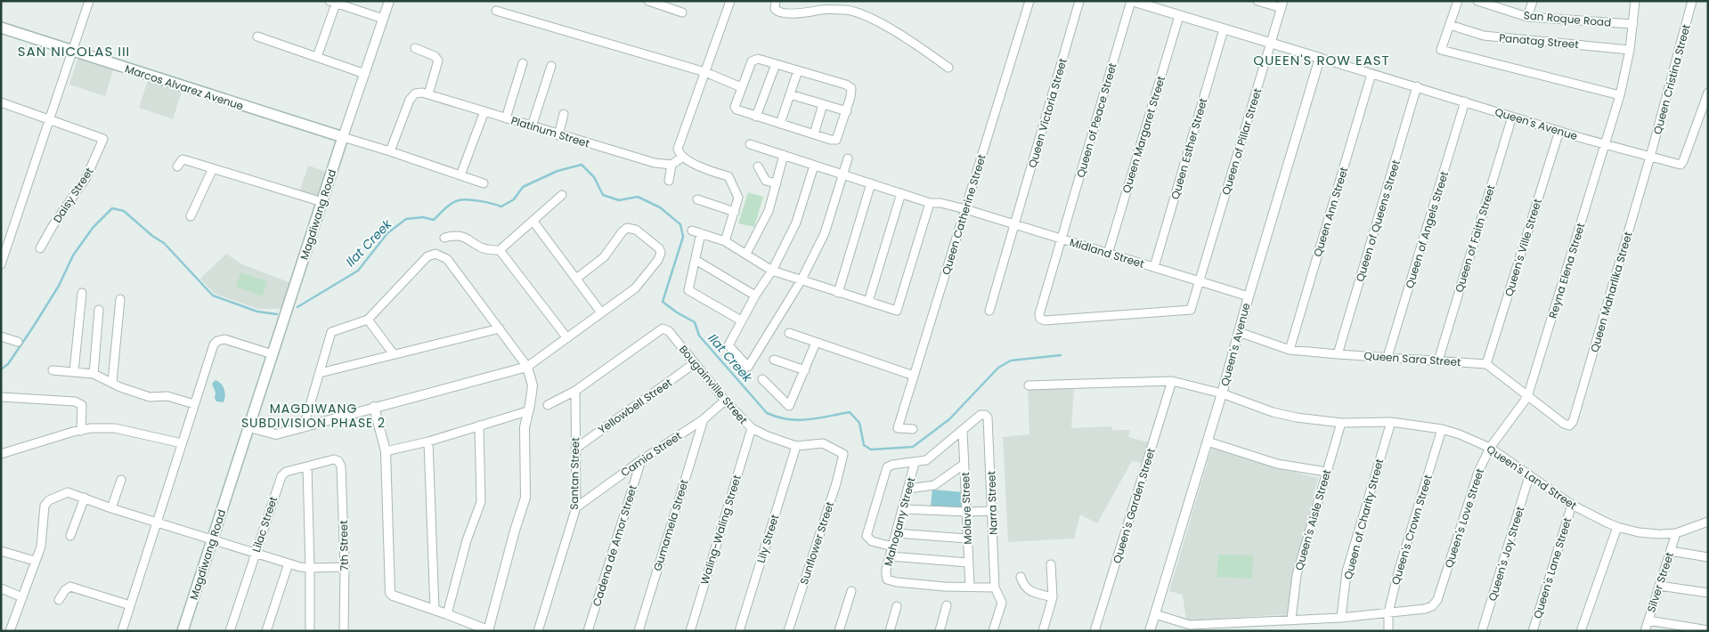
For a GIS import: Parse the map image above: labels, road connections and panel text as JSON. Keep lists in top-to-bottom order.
{
  "streets": {
    "main road": ["Marcos Alvarez Avenue", "Magdiwang Road"],
    "street": [
      "San Roque Road",
      "Panatag Street",
      "Queen Cristina Street",
      "Queen Victoria Street",
      "Queen of Peace Street",
      "Queen's Avenue",
      "Platinum Street",
      "Queen Margaret Street",
      "Queen of Pillar Street",
      "Queen Esther Street",
      "Daisy Street",
      "Queen Ann Street",
      "Queen Catherine Street",
      "Queen of Queens Street",
      "Queen of Angels Street",
      "Queen of Faith Street",
      "Queen's Ville Street",
      "Midland Street",
      "Reyna Elena Street",
      "Queen Maharlika Street",
      "Queen Sara Street",
      "Bougainville Street",
      "Yellowbell Street",
      "Camia Street",
      "Santan Street",
      "Queen's Land Street",
      "Narra Street",
      "Queen's Garden Street",
      "Molave Street",
      "Queen's Love Street",
      "Queen of Charity Street",
      "Queen's Aisle Street",
      "Mahogany Street",
      "Lilac Street",
      "Gumamela Street",
      "Waling-Waling Street",
      "Queen's Crown Street",
      "Lily Street",
      "Sunflower Street",
      "7th Street",
      "Cadena de Amor Street",
      "Queen's Joy Street",
      "Queen's Lane Street",
      "Silver Street"
    ]
  },
  "crossings": [
    ["San Roque Road", "Reyna Elena Street"],
    ["Panatag Street", "Reyna Elena Street"],
    ["Queen Cristina Street", "Queen's Avenue"],
    ["Queen Cristina Street", "Queen Maharlika Street"],
    ["Marcos Alvarez Avenue", "Magdiwang Road"],
    ["Queen Victoria Street", "Midland Street"],
    ["Queen of Peace Street", "Queen's Avenue"],
    ["Queen of Peace Street", "Queen of Pillar Street"],
    ["Queen of Peace Street", "Midland Street"],
    ["Queen's Avenue", "Queen Margaret Street"],
    ["Queen's Avenue", "Queen of Pillar Street"],
    ["Queen's Avenue", "Queen Esther Street"],
    ["Queen's Avenue", "Queen Ann Street"],
    ["Queen's Avenue", "Queen of Queens Street"],
    ["Queen's Avenue", "Queen of Angels Street"],
    ["Queen's Avenue", "Queen of Faith Street"],
    ["Queen's Avenue", "Queen's Ville Street"],
    ["Queen's Avenue", "Midland Street"],
    ["Queen's Avenue", "Reyna Elena Street"],
    ["Queen's Avenue", "Queen Maharlika Street"],
    ["Queen's Avenue", "Queen Sara Street"],
    ["Queen's Avenue", "Queen's Land Street"],
    ["Queen's Avenue", "Queen's Love Street"],
    ["Queen Margaret Street", "Midland Street"],
    ["Queen of Pillar Street", "Midland Street"],
    ["Queen Esther Street", "Midland Street"],
    ["Queen Ann Street", "Queen Sara Street"],
    ["Queen Catherine Street", "Midland Street"],
    ["Queen of Queens Street", "Queen Sara Street"],
    ["Queen of Angels Street", "Queen Sara Street"],
    ["Queen of Faith Street", "Queen Sara Street"],
    ["Queen's Ville Street", "Queen Sara Street"],
    ["Reyna Elena Street", "Queen Maharlika Street"],
    ["Reyna Elena Street", "Queen's Love Street"],
    ["Queen Maharlika Street", "Queen's Love Street"],
    ["Bougainville Street", "Yellowbell Street"],
    ["Bougainville Street", "Camia Street"],
    ["Bougainville Street", "Santan Street"],
    ["Bougainville Street", "Waling-Waling Street"],
    ["Bougainville Street", "Lily Street"],
    ["Bougainville Street", "Sunflower Street"],
    ["Yellowbell Street", "Santan Street"],
    ["Camia Street", "Santan Street"],
    ["Camia Street", "Gumamela Street"],
    ["Camia Street", "Cadena de Amor Street"],
    ["Queen's Land Street", "Queen's Love Street"],
    ["Queen's Land Street", "Queen of Charity Street"],
    ["Queen's Land Street", "Queen's Aisle Street"],
    ["Queen's Land Street", "Queen's Crown Street"],
    ["Queen's Land Street", "Queen's Joy Street"],
    ["Queen's Land Street", "Queen's Lane Street"],
    ["Queen's Land Street", "Silver Street"],
    ["Narra Street", "Molave Street"],
    ["Narra Street", "Mahogany Street"],
    ["Molave Street", "Mahogany Street"],
    ["Queen's Love Street", "Queen of Charity Street"],
    ["Queen's Love Street", "Queen's Aisle Street"],
    ["Queen's Love Street", "Queen's Crown Street"],
    ["Lilac Street", "7th Street"]
  ],
  "districts": ["SAN NICOLAS III", "QUEEN'S ROW EAST", "MAGDIWANG SUBDIVISION PHASE 2"],
  "water": ["Ilat Creek"]
}
